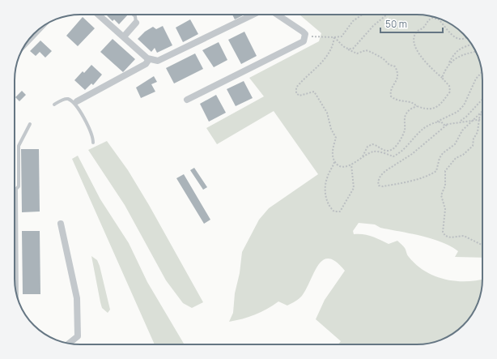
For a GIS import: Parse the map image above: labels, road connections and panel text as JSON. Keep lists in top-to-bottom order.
{
  "scale_bar": "50 m"
}
